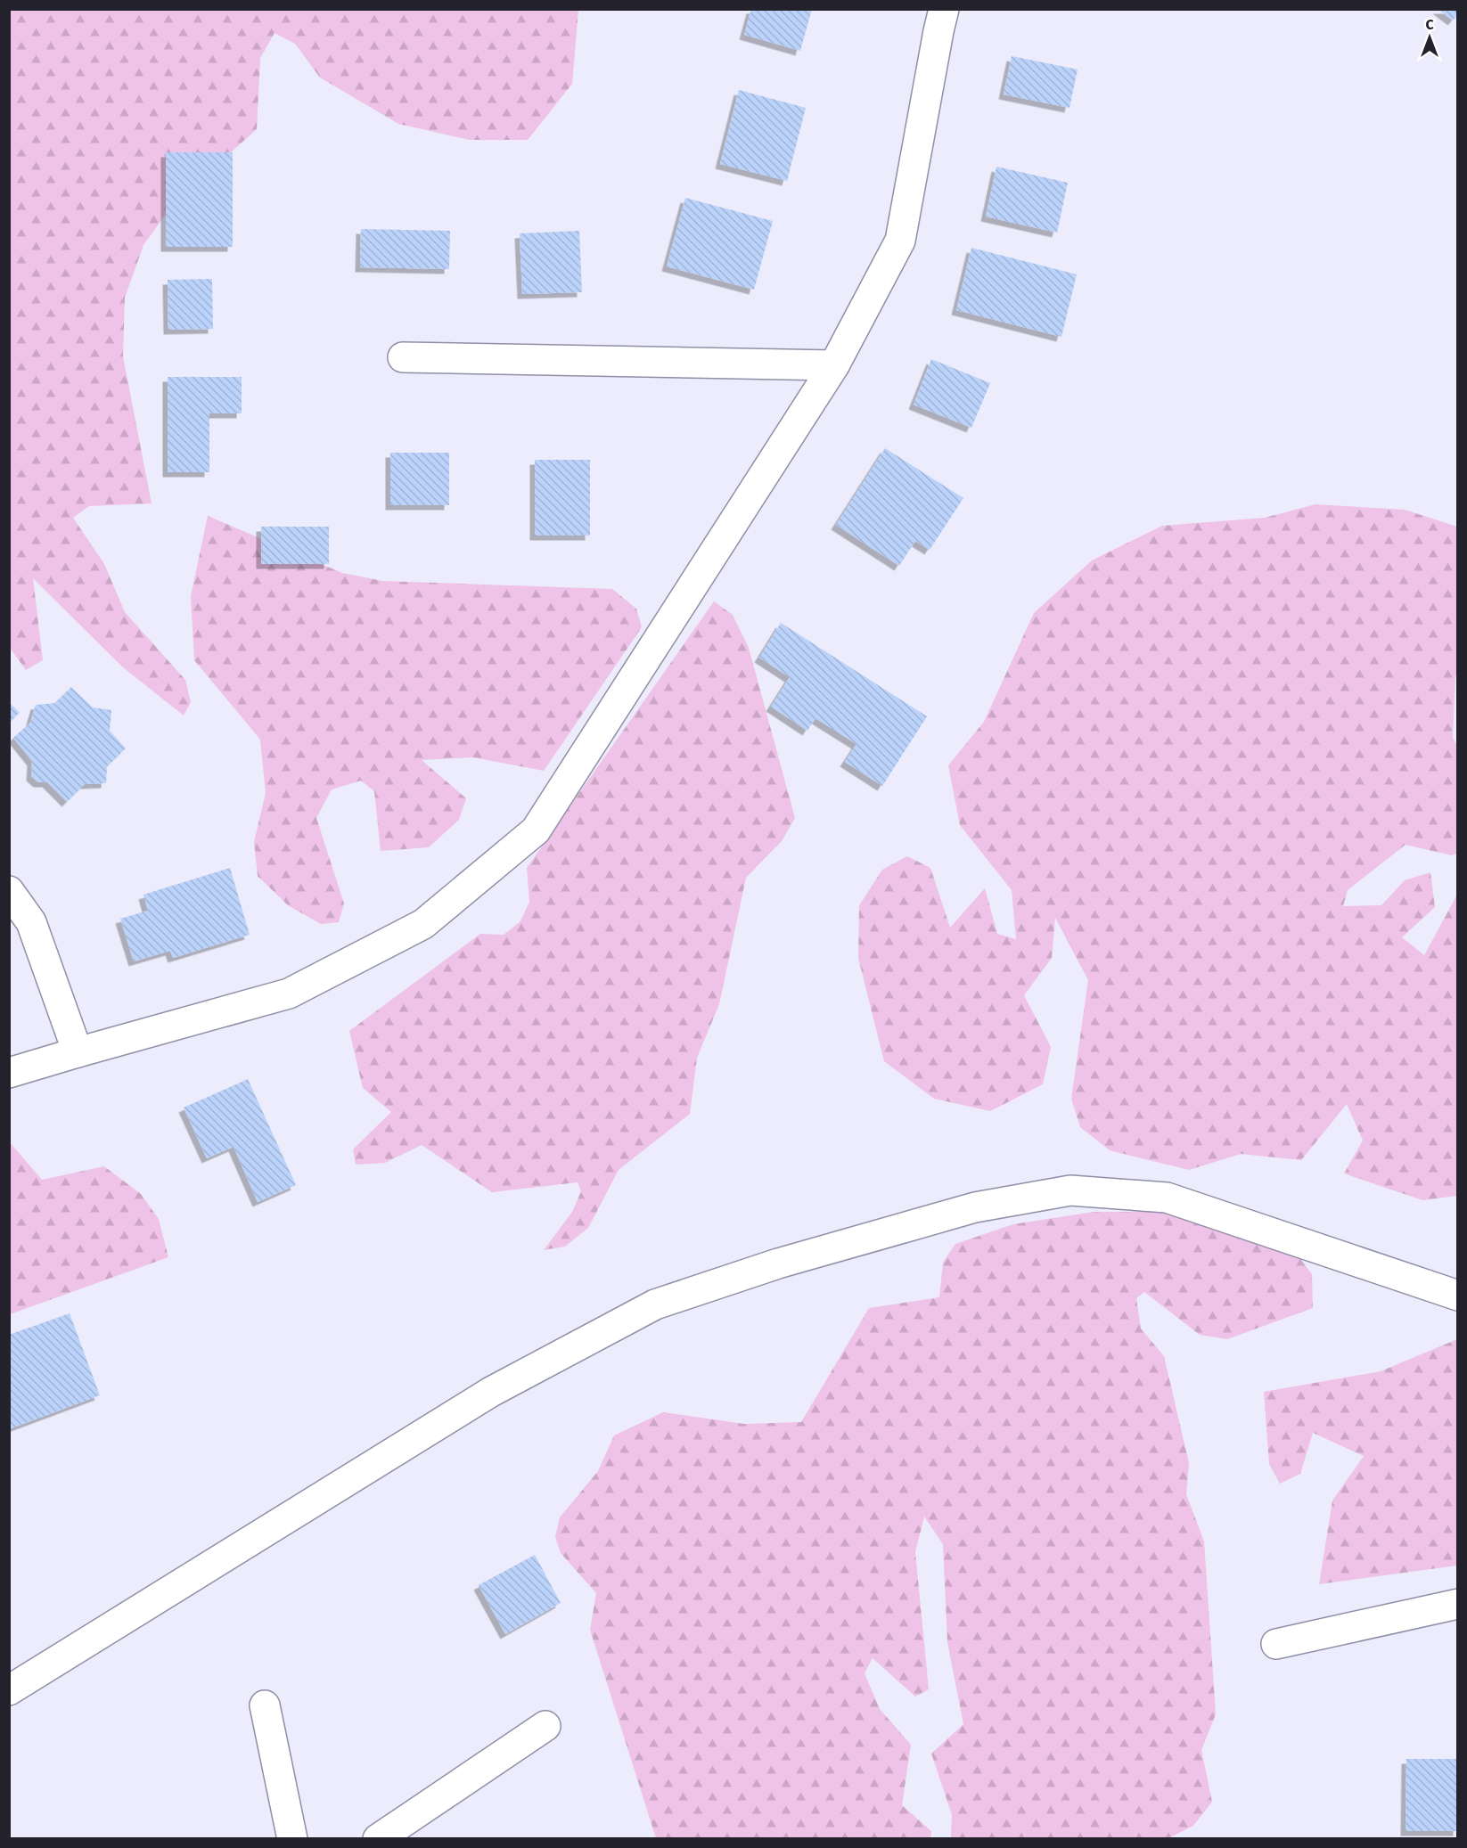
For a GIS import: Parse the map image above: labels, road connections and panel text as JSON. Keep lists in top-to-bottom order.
{
  "north": "top"
}
